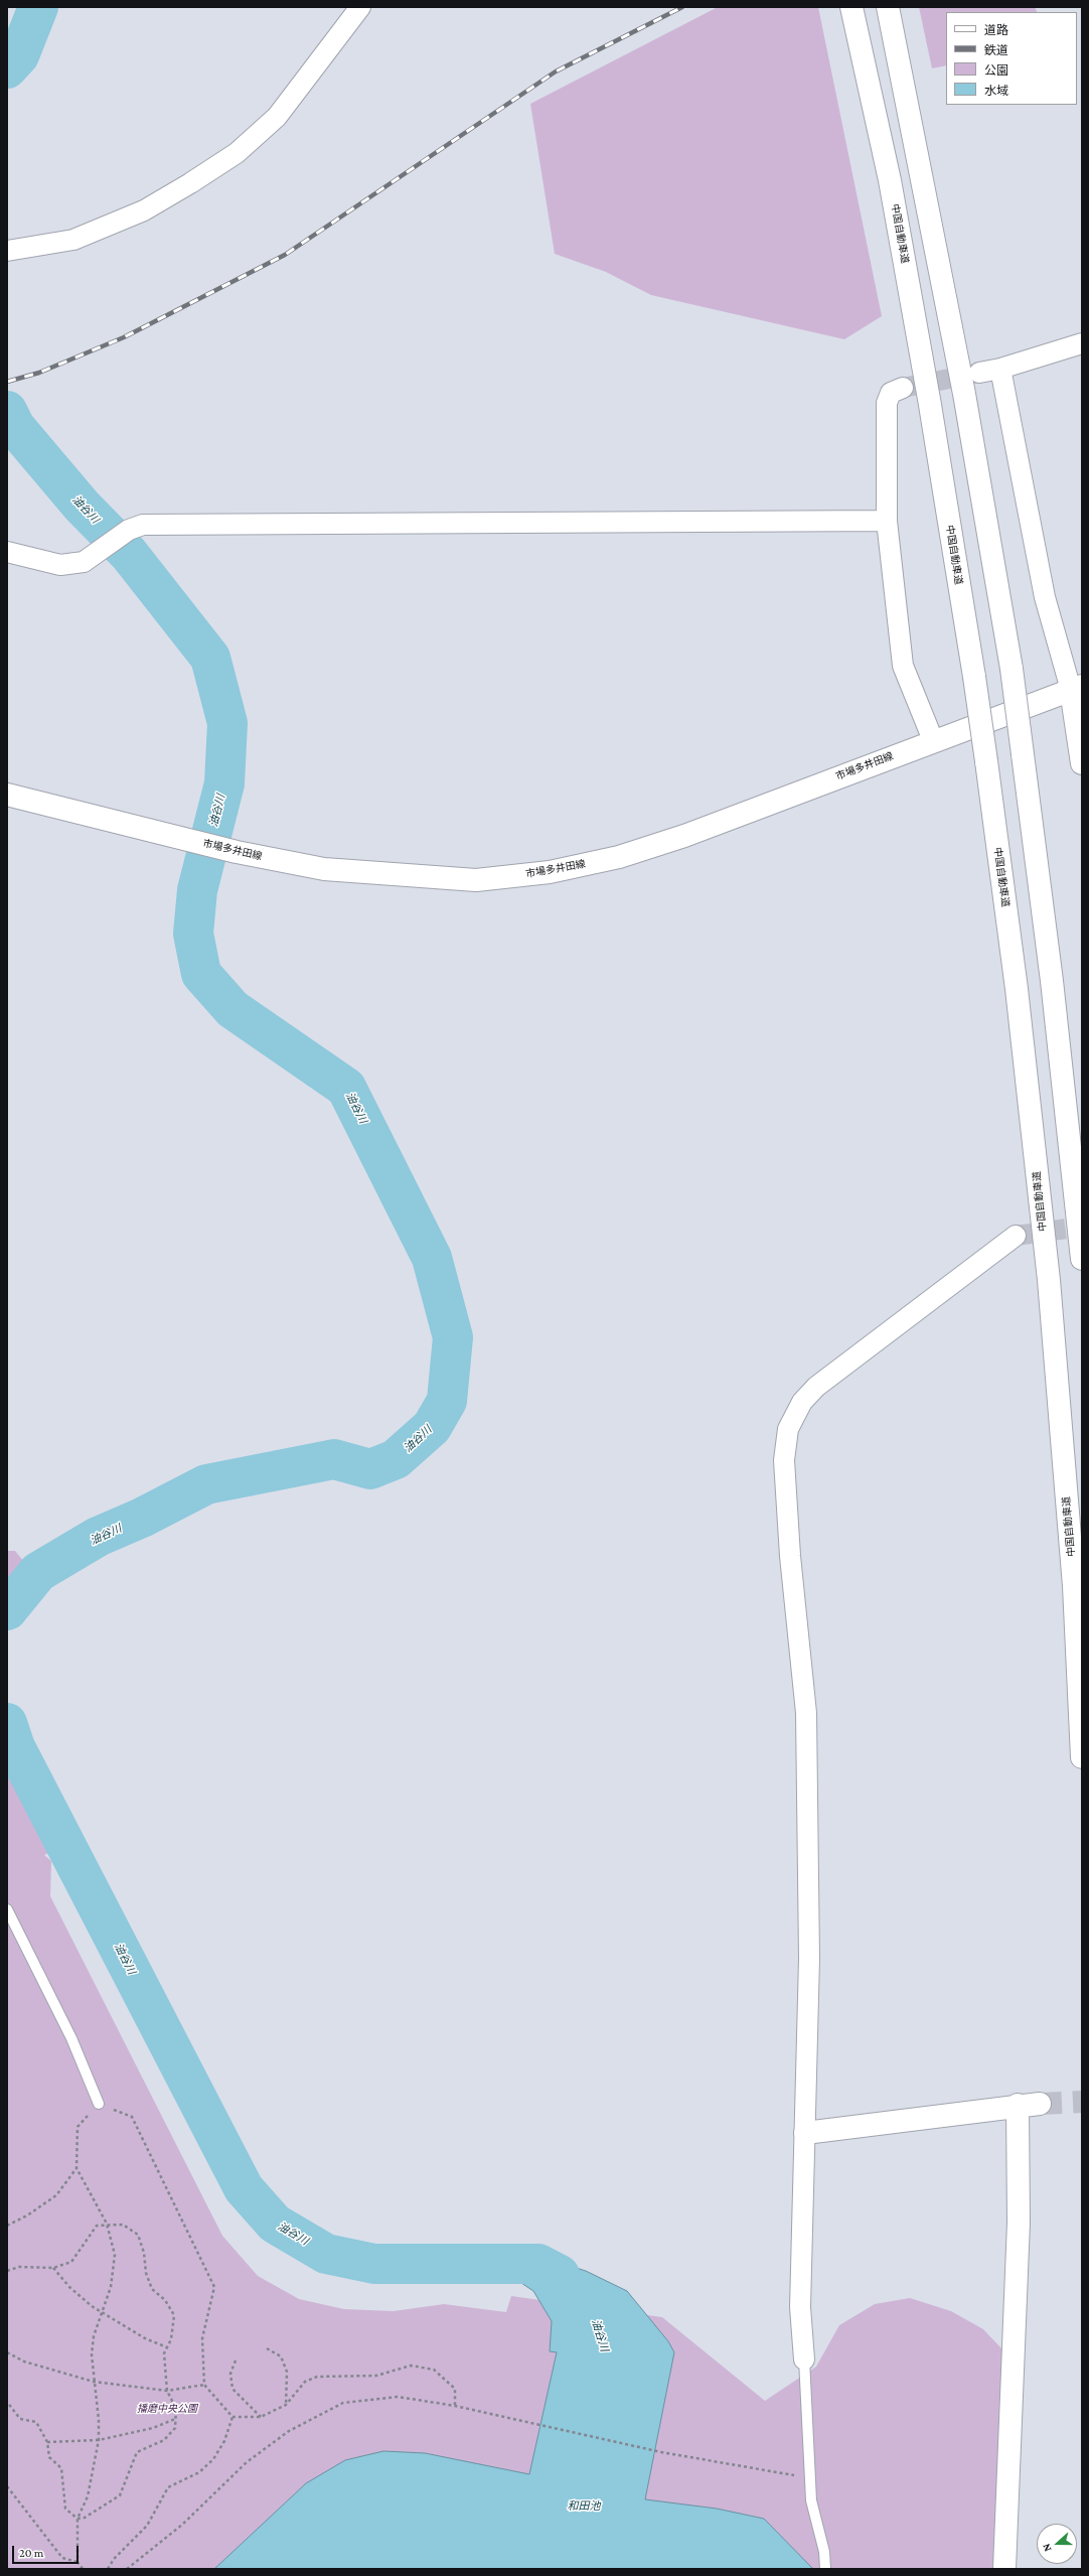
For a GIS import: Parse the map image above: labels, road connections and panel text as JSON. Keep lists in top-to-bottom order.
{
  "streets": {
    "main road": ["中国自動車道", "市場多井田線"]
  },
  "water": ["油谷川", "和田池"],
  "parks": ["播磨中央公園"],
  "legend": [
    "道路",
    "鉄道",
    "公園",
    "水域"
  ],
  "scale_bar": "20 m",
  "north": "left"
}
